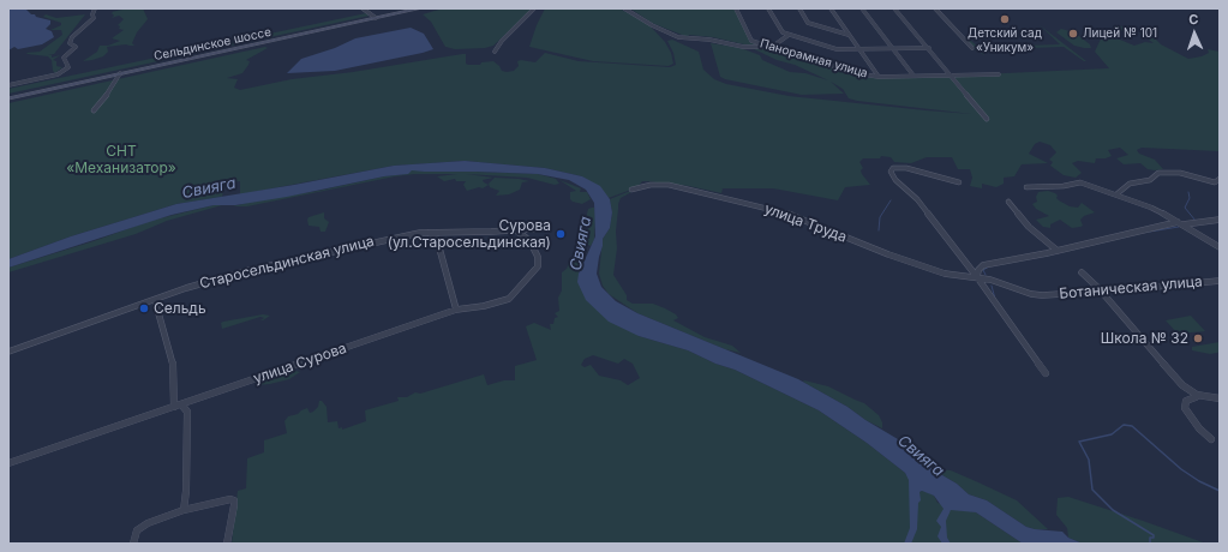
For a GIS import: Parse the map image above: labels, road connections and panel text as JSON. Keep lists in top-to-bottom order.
{
  "streets": {
    "main road": ["Сельдинское шоссе"],
    "street": [
      "Панорамная улица",
      "улица Труда",
      "Старосельдинская улица",
      "Ботаническая улица",
      "улица Сурова"
    ]
  },
  "crossings": [
    ["улица Труда", "Ботаническая улица"],
    ["Старосельдинская улица", "улица Сурова"]
  ],
  "water": ["Свияга"],
  "parks": ["СНТ «Механизатор»"],
  "places": [
    "Детский сад «Уникум»",
    "Лицей № 101",
    "Сурова (ул.Старосельдинская)",
    "Сельдь",
    "Школа № 32"
  ],
  "north": "top"
}
